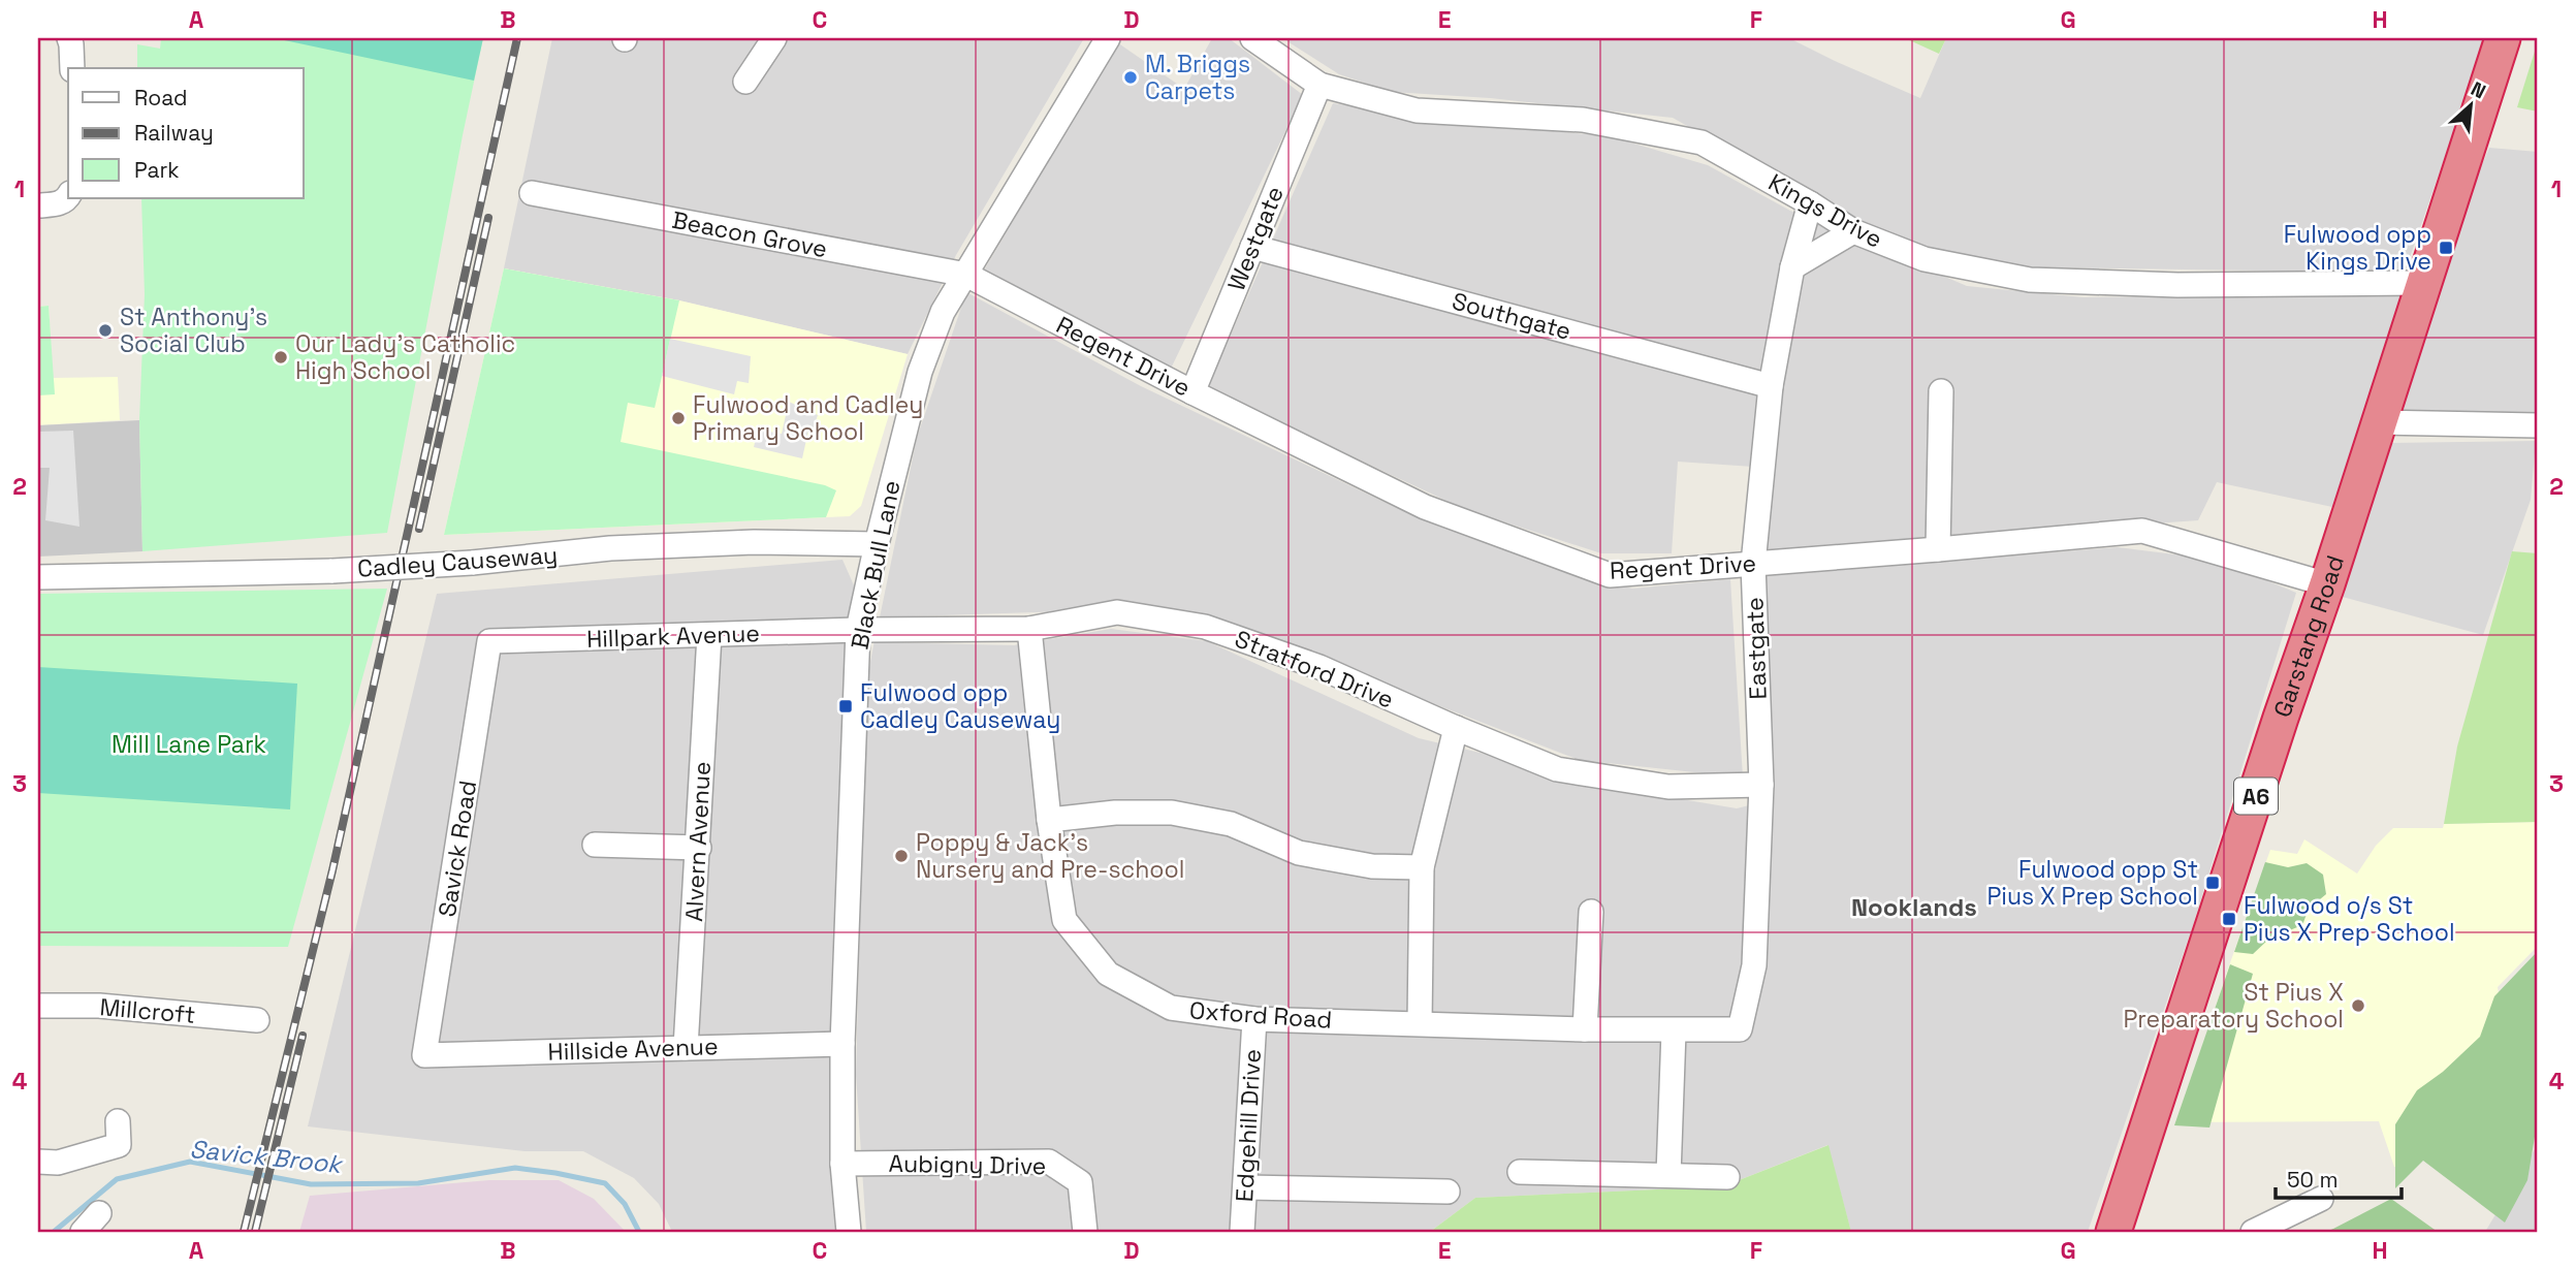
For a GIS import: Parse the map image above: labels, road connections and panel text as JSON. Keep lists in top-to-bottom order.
{
  "streets": {
    "highway": ["Garstang Road", "A6"],
    "street": [
      "Kings Drive",
      "Beacon Grove",
      "Westgate",
      "Southgate",
      "Regent Drive",
      "Cadley Causeway",
      "Black Bull Lane",
      "Hillpark Avenue",
      "Eastgate",
      "Stratford Drive",
      "Alvern Avenue",
      "Savick Road",
      "Millcroft",
      "Oxford Road",
      "Hillside Avenue",
      "Edgehill Drive",
      "Aubigny Drive"
    ]
  },
  "crossings": [
    ["Kings Drive", "Westgate"],
    ["Kings Drive", "Garstang Road"],
    ["Kings Drive", "Eastgate"],
    ["Beacon Grove", "Regent Drive"],
    ["Beacon Grove", "Black Bull Lane"],
    ["Westgate", "Southgate"],
    ["Westgate", "Regent Drive"],
    ["Southgate", "Eastgate"],
    ["Regent Drive", "Black Bull Lane"],
    ["Regent Drive", "Garstang Road"],
    ["Regent Drive", "Eastgate"],
    ["Cadley Causeway", "Black Bull Lane"],
    ["Black Bull Lane", "Hillpark Avenue"],
    ["Black Bull Lane", "Stratford Drive"],
    ["Black Bull Lane", "Hillside Avenue"],
    ["Black Bull Lane", "Aubigny Drive"],
    ["Hillpark Avenue", "Stratford Drive"],
    ["Hillpark Avenue", "Alvern Avenue"],
    ["Hillpark Avenue", "Savick Road"],
    ["Eastgate", "Stratford Drive"],
    ["Eastgate", "Oxford Road"],
    ["Stratford Drive", "Oxford Road"],
    ["Alvern Avenue", "Hillside Avenue"],
    ["Savick Road", "Hillside Avenue"],
    ["Oxford Road", "Edgehill Drive"]
  ],
  "districts": ["Nooklands"],
  "water": ["Savick Brook"],
  "parks": ["Mill Lane Park"],
  "places": {
    "other": [
      "M. Briggs Carpets",
      "St Anthony's Social Club",
      "Our Lady's Catholic High School",
      "Fulwood and Cadley Primary School",
      "Poppy & Jack's Nursery and Pre-school",
      "St Pius X Preparatory School"
    ],
    "transit": [
      "Fulwood opp Kings Drive",
      "Fulwood opp Cadley Causeway",
      "Fulwood opp St Pius X Prep School",
      "Fulwood o/s St Pius X Prep School"
    ]
  },
  "legend": ["Road", "Railway", "Park"],
  "scale_bar": "50 m",
  "north": "top right",
  "grid": {
    "columns": [
      "A",
      "B",
      "C",
      "D",
      "E",
      "F",
      "G",
      "H"
    ],
    "rows": [
      "1",
      "2",
      "3",
      "4"
    ]
  }
}
